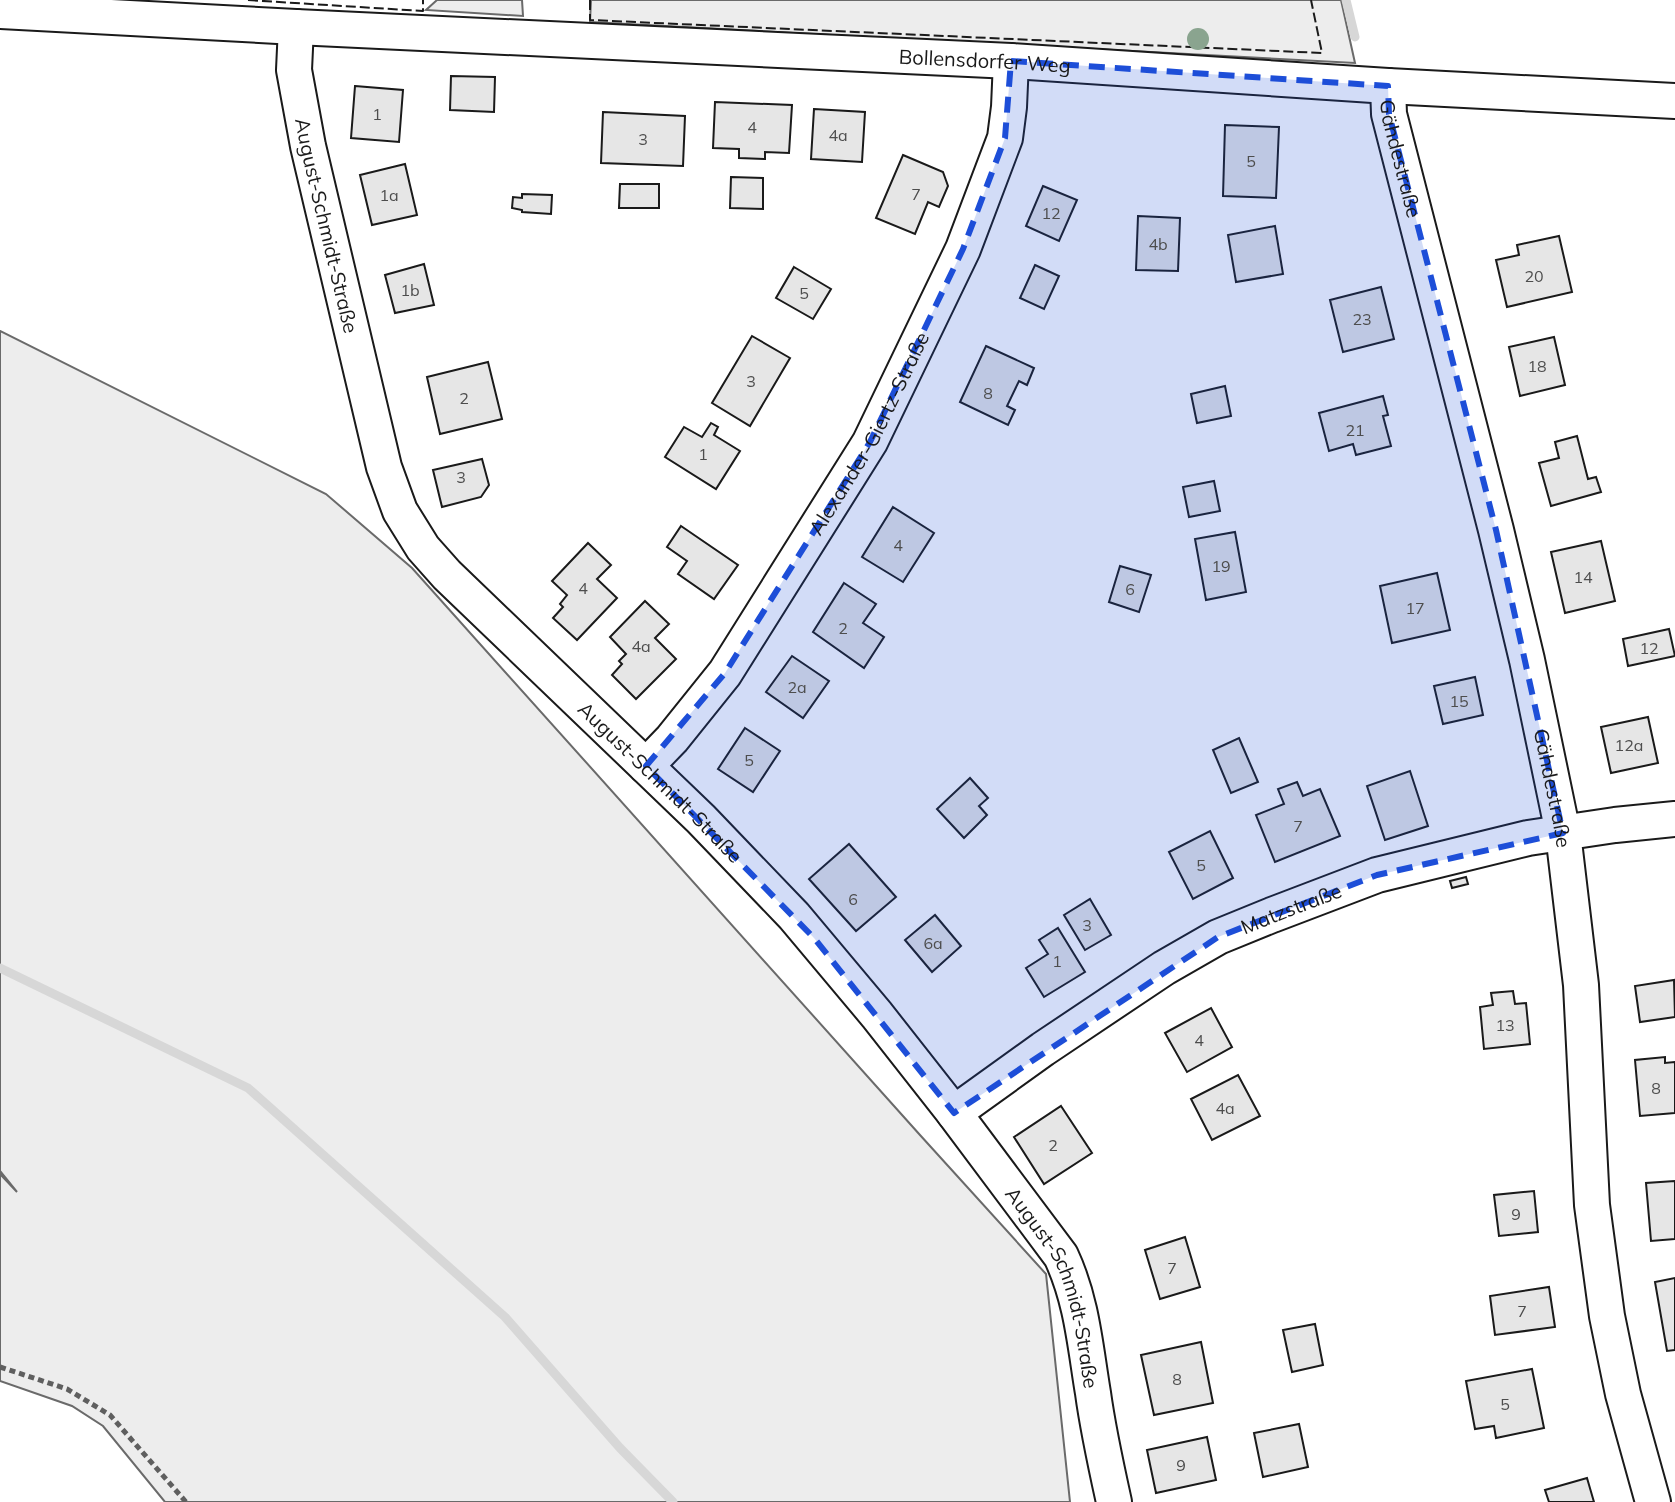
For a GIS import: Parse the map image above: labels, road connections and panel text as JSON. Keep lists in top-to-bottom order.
{
  "streets": {
    "street": [
      "Bollensdorfer Weg",
      "Gähdestraße",
      "August-Schmidt-Straße",
      "Alexander-Giertz-Straße",
      "Matzstraße"
    ]
  },
  "crossings": [
    ["Bollensdorfer Weg", "Gähdestraße"],
    ["Bollensdorfer Weg", "August-Schmidt-Straße"],
    ["Bollensdorfer Weg", "Alexander-Giertz-Straße"],
    ["Gähdestraße", "Matzstraße"],
    ["August-Schmidt-Straße", "Alexander-Giertz-Straße"],
    ["August-Schmidt-Straße", "Matzstraße"]
  ],
  "house_numbers": [
    "1",
    "4",
    "4a",
    "3",
    "5",
    "7",
    "1a",
    "12",
    "4b",
    "20",
    "1b",
    "5",
    "23",
    "18",
    "3",
    "8",
    "2",
    "21",
    "1",
    "3",
    "4",
    "19",
    "14",
    "4",
    "6",
    "17",
    "2",
    "4a",
    "12",
    "2a",
    "15",
    "12a",
    "5",
    "7",
    "5",
    "6",
    "3",
    "6a",
    "1",
    "13",
    "4",
    "8",
    "4a",
    "2",
    "9",
    "7",
    "7",
    "8",
    "5",
    "9"
  ]
}
